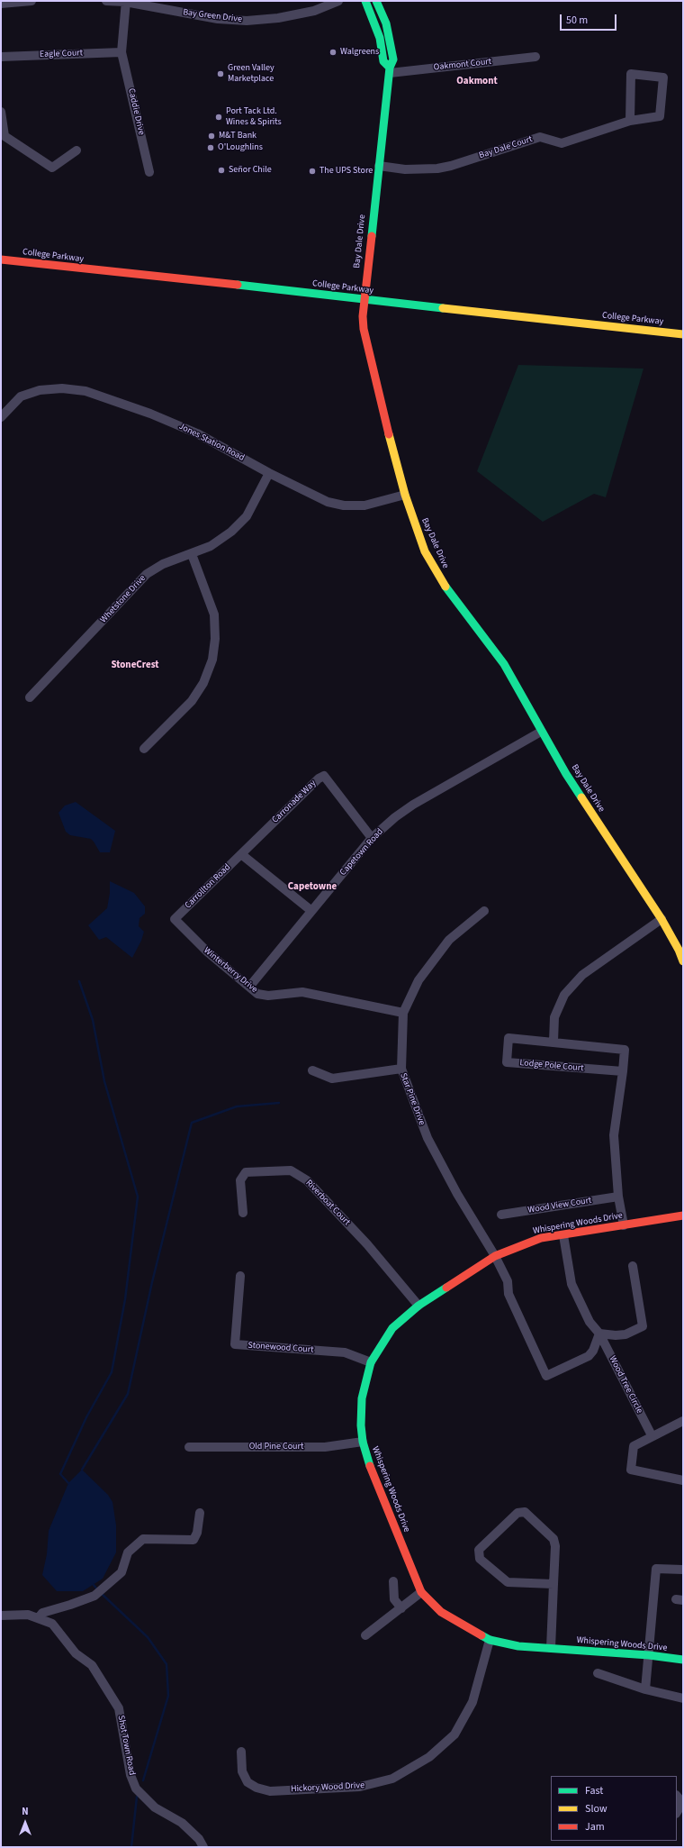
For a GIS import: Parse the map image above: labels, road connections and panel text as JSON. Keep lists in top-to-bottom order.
{
  "streets": {
    "street": [
      "Bay Green Drive",
      "Eagle Court",
      "Oakmont Court",
      "Caddie Drive",
      "Bay Dale Court",
      "Bay Dale Drive",
      "College Parkway",
      "Jones Station Road",
      "Whetstone Drive",
      "Carronade Way",
      "Capetown Road",
      "Carrollton Road",
      "Winterberry Drive",
      "Lodge Pole Court",
      "Star Pine Drive",
      "Riverboat Court",
      "Wood View Court",
      "Whispering Woods Drive",
      "Stonewood Court",
      "Wood Tree Circle",
      "Old Pine Court",
      "Shot Town Road",
      "Hickory Wood Drive"
    ]
  },
  "crossings": [
    ["Bay Green Drive", "Caddie Drive"],
    ["Eagle Court", "Caddie Drive"],
    ["Oakmont Court", "Bay Dale Drive"],
    ["Bay Dale Court", "Bay Dale Drive"],
    ["Bay Dale Drive", "College Parkway"],
    ["Bay Dale Drive", "Jones Station Road"],
    ["Bay Dale Drive", "Capetown Road"],
    ["Jones Station Road", "Whetstone Drive"],
    ["Carronade Way", "Capetown Road"],
    ["Carronade Way", "Carrollton Road"],
    ["Capetown Road", "Winterberry Drive"],
    ["Carrollton Road", "Winterberry Drive"],
    ["Winterberry Drive", "Star Pine Drive"],
    ["Lodge Pole Court", "Wood View Court"],
    ["Lodge Pole Court", "Whispering Woods Drive"],
    ["Star Pine Drive", "Whispering Woods Drive"],
    ["Star Pine Drive", "Wood Tree Circle"],
    ["Riverboat Court", "Whispering Woods Drive"],
    ["Whispering Woods Drive", "Stonewood Court"],
    ["Whispering Woods Drive", "Wood Tree Circle"],
    ["Whispering Woods Drive", "Old Pine Court"],
    ["Whispering Woods Drive", "Hickory Wood Drive"]
  ],
  "districts": ["Oakmont", "StoneCrest", "Capetowne"],
  "places": [
    "Walgreens",
    "Green Valley Marketplace",
    "Port Tack Ltd. Wines & Spirits",
    "M&T Bank",
    "O'Loughlins",
    "Señor Chile",
    "The UPS Store"
  ],
  "legend": ["Fast", "Slow", "Jam"],
  "scale_bar": "50 m",
  "north": "top"
}
